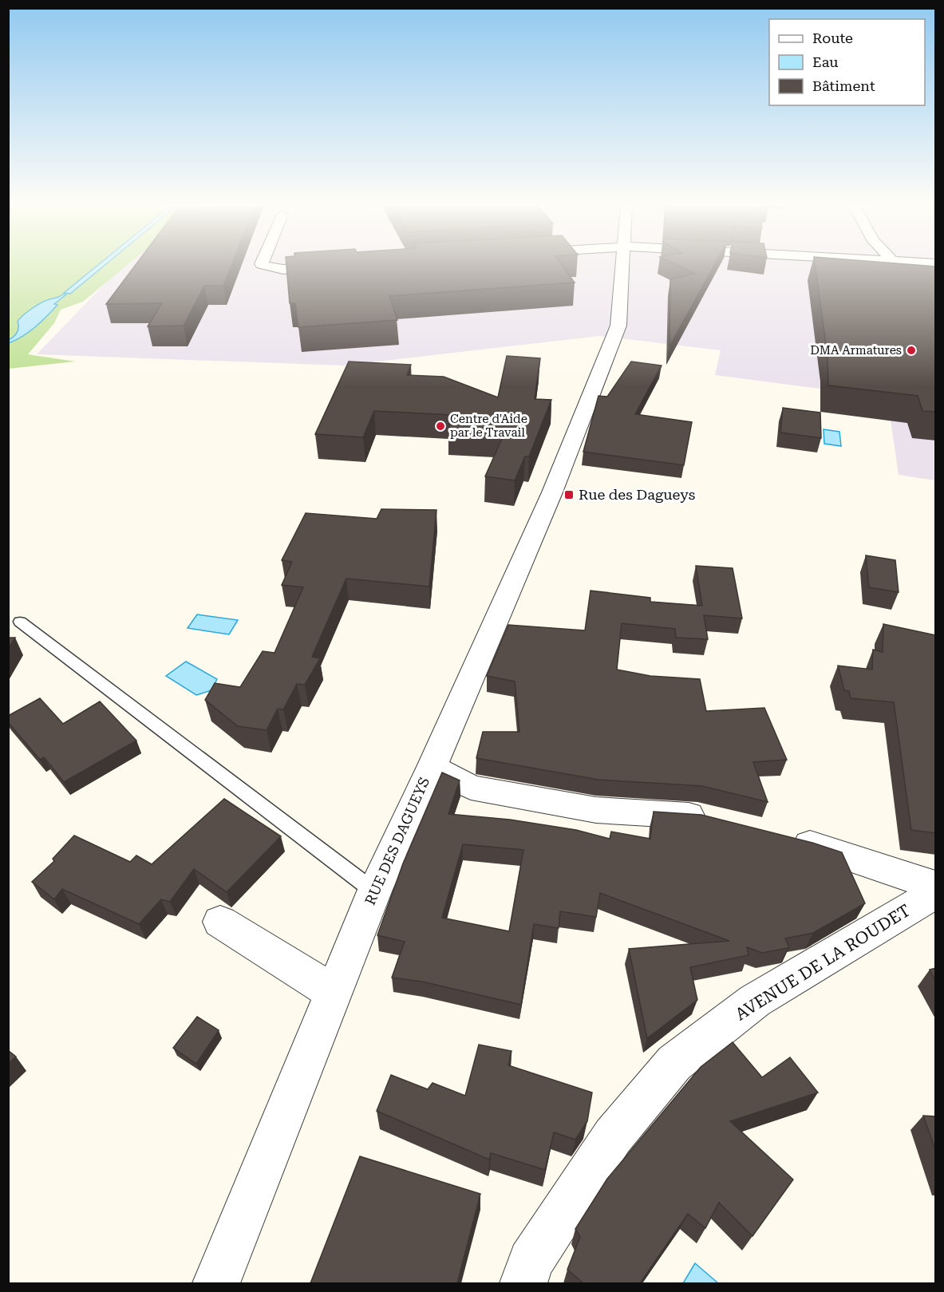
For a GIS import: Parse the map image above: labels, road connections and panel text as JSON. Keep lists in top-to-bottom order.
{
  "streets": {
    "street": ["RUE DES DAGUEYS", "AVENUE DE LA ROUDET"]
  },
  "places": {
    "other": ["DMA Armatures", "Centre d'Aide par le Travail"],
    "transit": ["Rue des Dagueys"]
  },
  "legend": ["Route", "Eau", "Bâtiment"]
}
